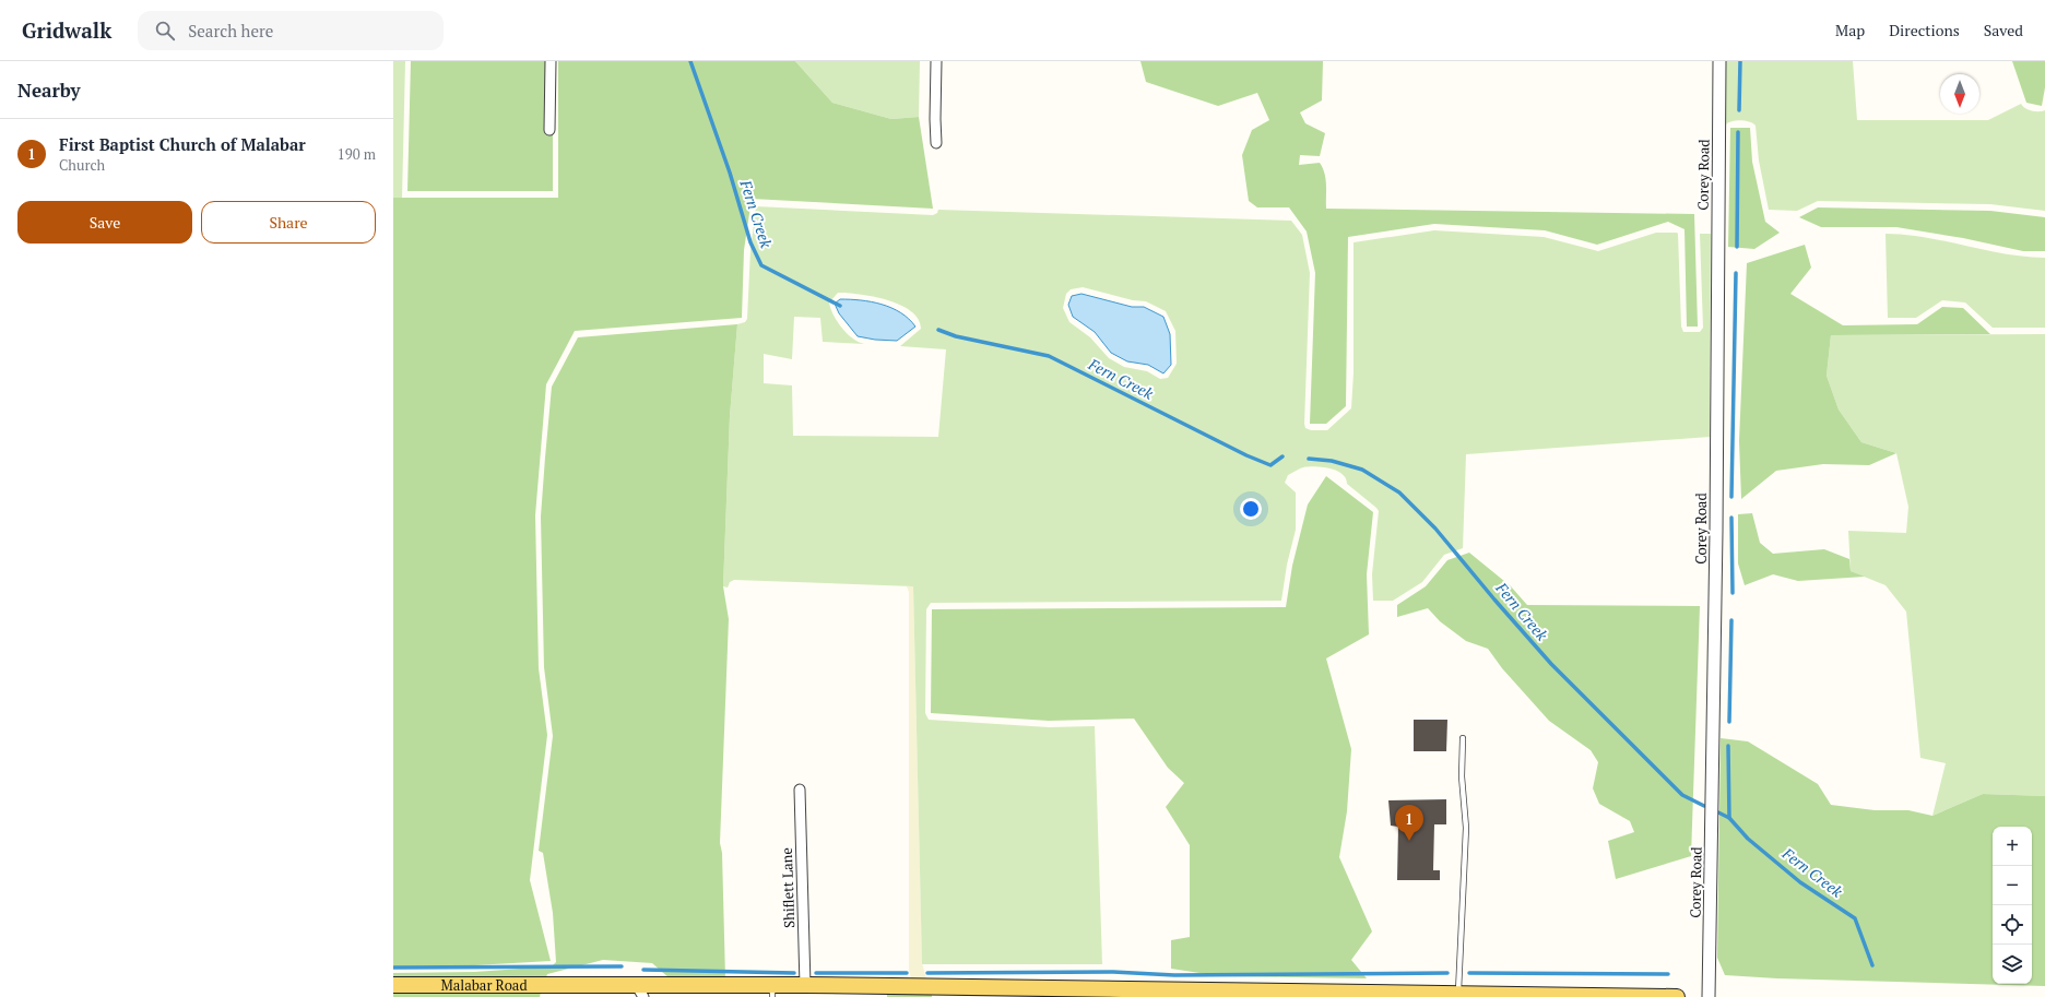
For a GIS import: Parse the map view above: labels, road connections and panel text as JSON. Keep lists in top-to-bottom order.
{
  "streets": {
    "main road": ["Malabar Road"],
    "street": ["Corey Road", "Shiflett Lane"]
  },
  "crossings": [
    ["Shiflett Lane", "Malabar Road"]
  ],
  "water": ["Fern Creek"],
  "north": "bottom",
  "page": {
    "header": "Gridwalk",
    "search": "Search here",
    "nav": ["Map", "Directions", "Saved"],
    "heading": "Nearby",
    "list": [
      {
        "mark": "1",
        "name": "First Baptist Church of Malabar",
        "note": "Church",
        "value": "190 m"
      }
    ],
    "buttons": ["Save", "Share"],
    "pins": "1",
    "map_buttons": ["+", "−"]
  }
}
